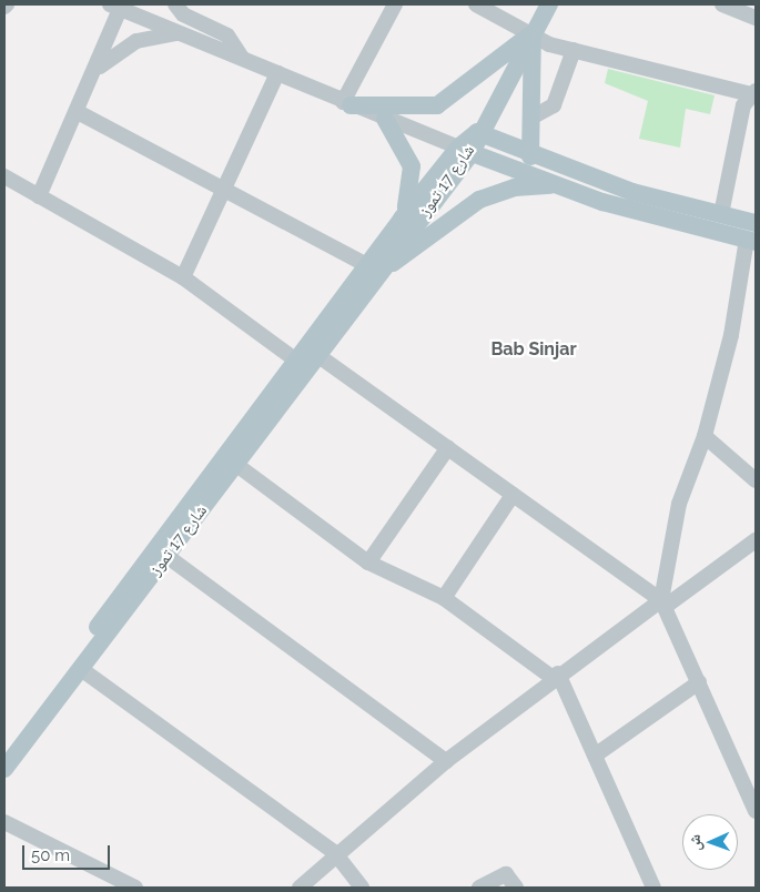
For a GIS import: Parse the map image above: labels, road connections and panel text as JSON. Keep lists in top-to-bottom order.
{
  "streets": {
    "main road": ["شارع 17 تموز"]
  },
  "districts": ["Bab Sinjar"],
  "scale_bar": "50 m",
  "north": "left"
}
